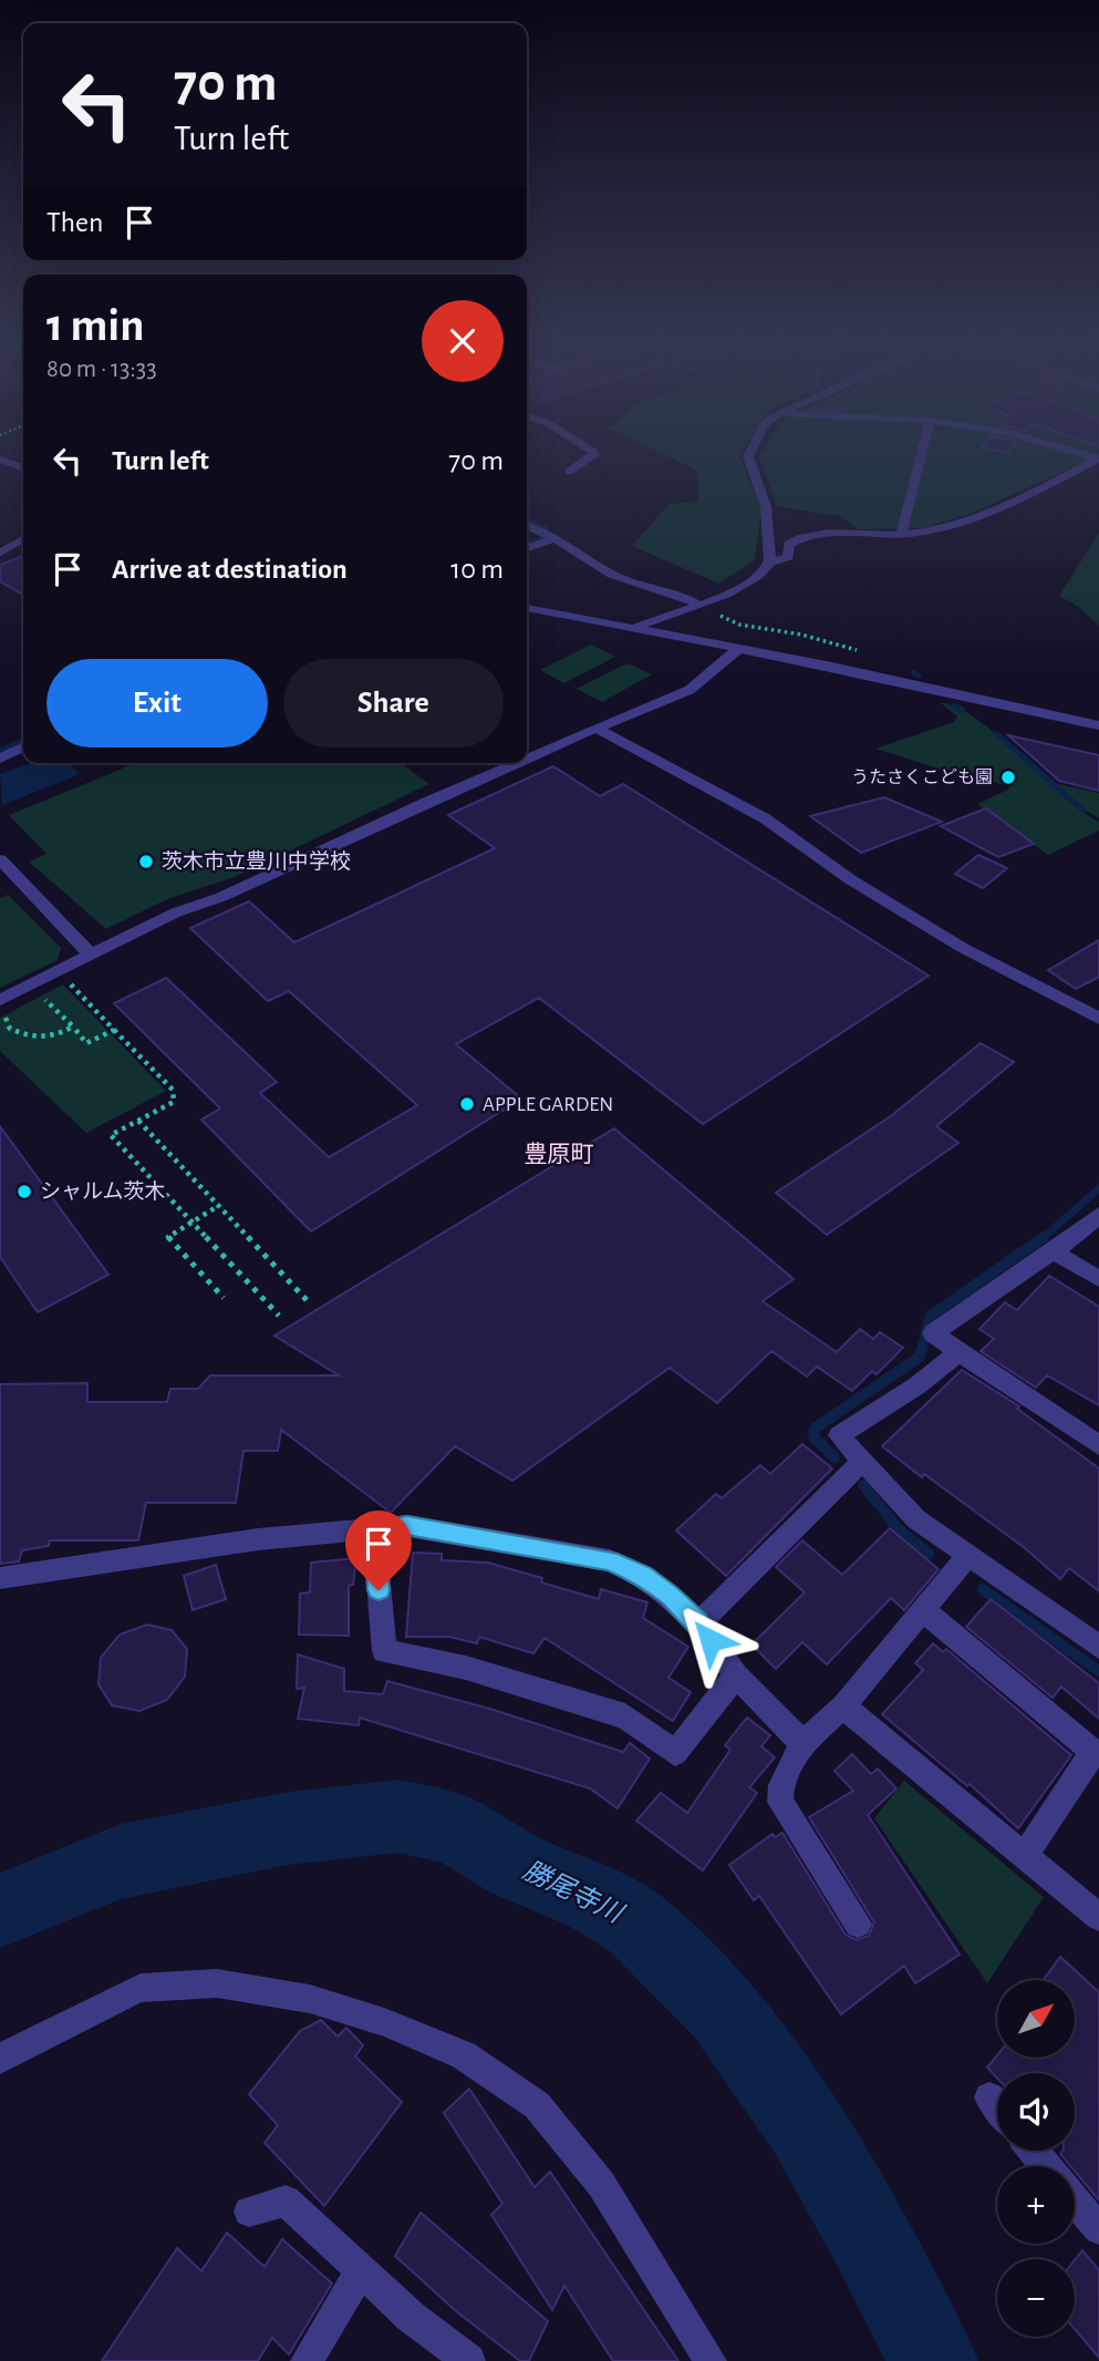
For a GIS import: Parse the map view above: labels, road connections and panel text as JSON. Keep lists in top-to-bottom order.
{
  "districts": ["豊原町"],
  "water": ["勝尾寺川"],
  "places": [
    "うたさくこども園",
    "茨木市立豊川中学校",
    "APPLE GARDEN",
    "シャルム茨木"
  ],
  "north": "top right",
  "page": {
    "turn": ["70 m", "Turn left"],
    "then": "Then",
    "heading": ["1 min", "80 m · 13:33"],
    "list": [
      {
        "name": "Turn left",
        "value": "70 m"
      },
      {
        "name": "Arrive at destination",
        "value": "10 m"
      }
    ],
    "buttons": ["Exit", "Share"],
    "map_buttons": ["+", "−"]
  }
}
